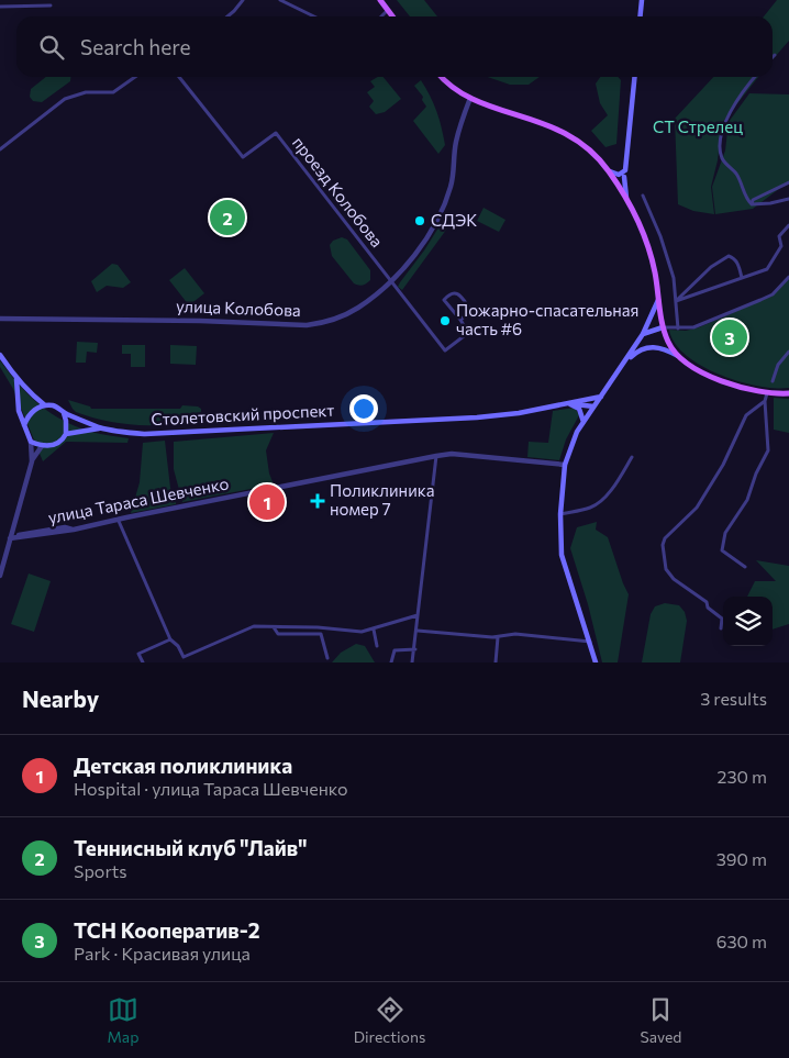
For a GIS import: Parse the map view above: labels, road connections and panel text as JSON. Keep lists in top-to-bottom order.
{
  "streets": {
    "main road": ["Столетовский проспект"],
    "street": ["проезд Колобова", "улица Колобова", "улица Тараса Шевченко"]
  },
  "crossings": [
    ["проезд Колобова", "улица Колобова"]
  ],
  "parks": ["СТ Стрелец"],
  "places": {
    "other": ["СДЭК", "Пожарно-спасательная часть #6"],
    "health": ["Поликлиника номер 7"]
  },
  "page": {
    "search": "Search here",
    "pins": ["2", "3", "1"],
    "heading": ["Nearby", "3 results"],
    "list": [
      {
        "mark": "1",
        "name": "Детская поликлиника",
        "note": "Hospital · улица Тараса Шевченко",
        "value": "230 m"
      },
      {
        "mark": "2",
        "name": "Теннисный клуб \"Лайв\"",
        "note": "Sports",
        "value": "390 m"
      },
      {
        "mark": "3",
        "name": "ТСН Кооператив-2",
        "note": "Park · Красивая улица",
        "value": "630 m"
      }
    ],
    "nav": ["Map", "Directions", "Saved"]
  }
}
